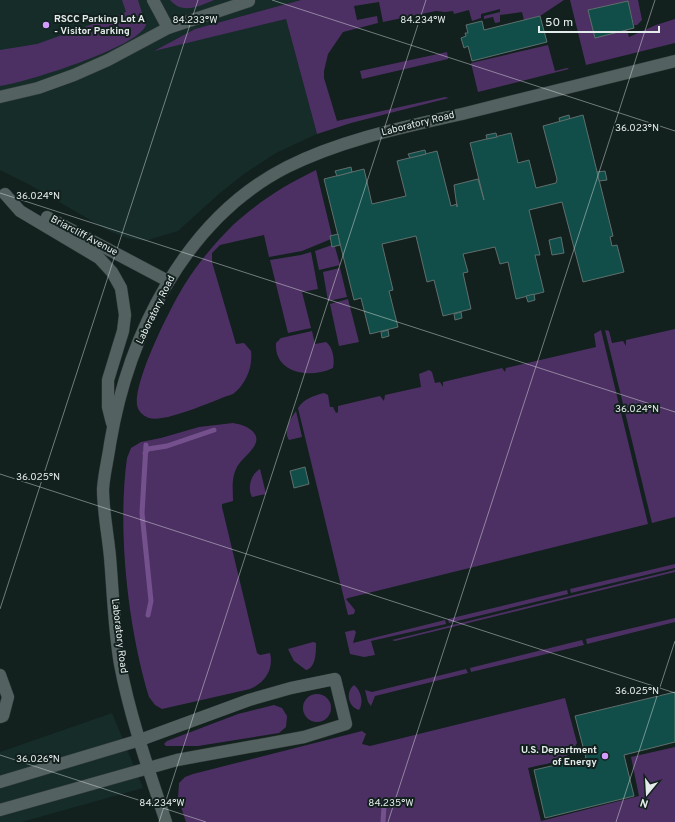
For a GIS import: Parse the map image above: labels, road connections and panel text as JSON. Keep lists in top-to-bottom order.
{
  "streets": {
    "street": ["Laboratory Road", "Briarcliff Avenue"]
  },
  "crossings": [
    ["Laboratory Road", "Briarcliff Avenue"]
  ],
  "places": ["RSCC Parking Lot A - Visitor Parking", "U.S. Department of Energy"],
  "scale_bar": "50 m",
  "north": "bottom",
  "coordinates": [
    "84.233°W",
    "84.234°W",
    "36.023°N",
    "36.024°N",
    "36.025°N",
    "36.026°N",
    "84.235°W"
  ]
}
